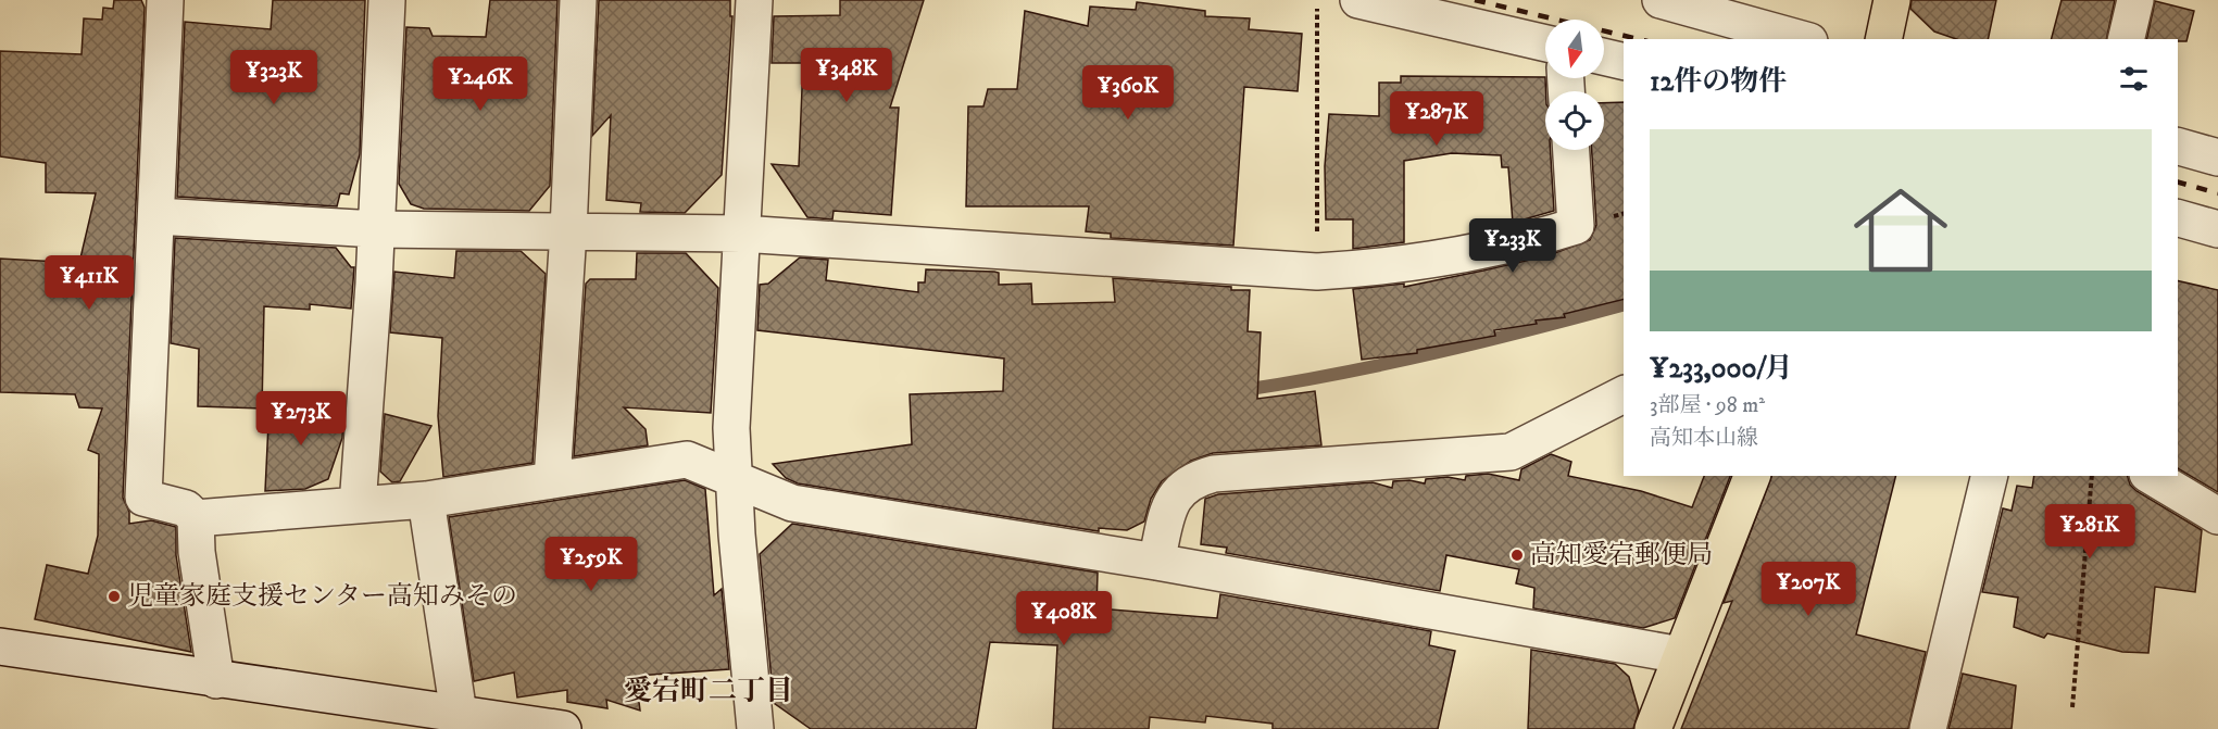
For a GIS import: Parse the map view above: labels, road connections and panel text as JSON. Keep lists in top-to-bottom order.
{
  "districts": ["愛宕町二丁目"],
  "places": ["高知愛宕郵便局", "児童家庭支援センター高知みその"],
  "north": "bottom",
  "page": {
    "heading": "12件の物件",
    "price": [
      "¥348K",
      "¥323K",
      "¥246K",
      "¥360K",
      "¥287K",
      "¥233K",
      "¥411K",
      "¥273K",
      "¥281K",
      "¥259K",
      "¥207K",
      "¥408K"
    ],
    "list": [
      {
        "name": "¥233,000/月",
        "note": "3部屋 · 98 m² · 高知本山線"
      }
    ]
  }
}
